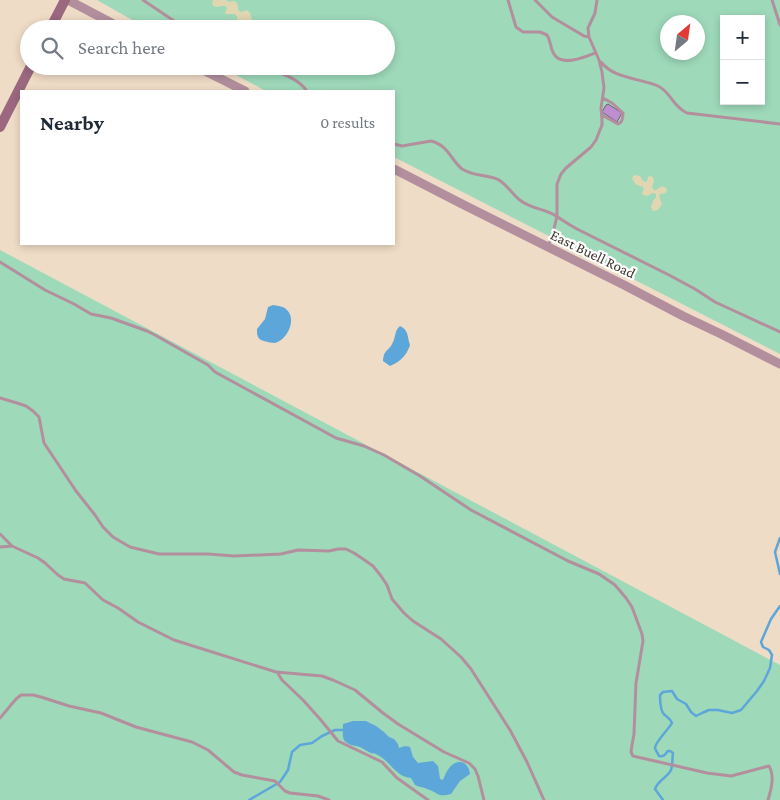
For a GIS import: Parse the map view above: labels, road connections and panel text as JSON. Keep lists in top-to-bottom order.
{
  "streets": {
    "street": ["East Buell Road"]
  },
  "north": "top right",
  "page": {
    "map_buttons": ["+", "−"],
    "search": "Search here",
    "heading": ["Nearby", "0 results"]
  }
}
